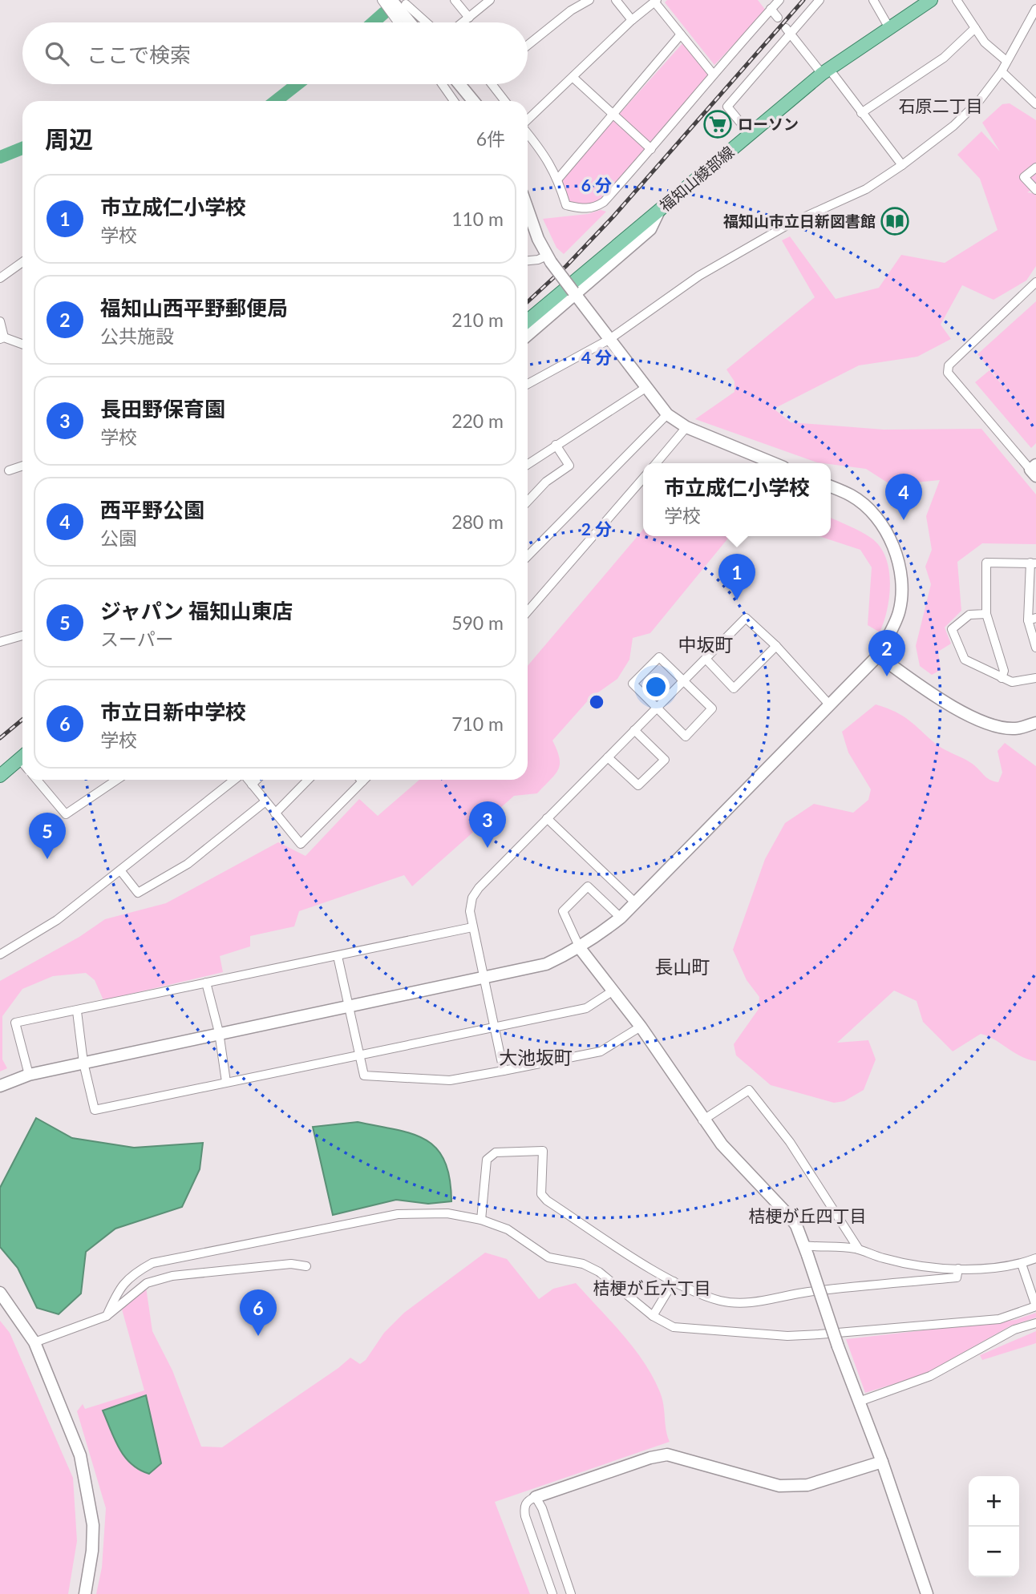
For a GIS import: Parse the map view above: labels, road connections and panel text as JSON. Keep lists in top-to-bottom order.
{
  "streets": {
    "main road": ["福知山綾部線"]
  },
  "districts": [
    "石原二丁目",
    "中坂町",
    "長山町",
    "大池坂町",
    "桔梗が丘四丁目",
    "桔梗が丘六丁目"
  ],
  "places": {
    "supermarket": ["ローソン"],
    "library": ["福知山市立日新図書館"]
  },
  "page": {
    "search": "ここで検索",
    "heading": ["周辺", "6件"],
    "list": [
      {
        "mark": "1",
        "name": "市立成仁小学校",
        "note": "学校",
        "value": "110 m"
      },
      {
        "mark": "2",
        "name": "福知山西平野郵便局",
        "note": "公共施設",
        "value": "210 m"
      },
      {
        "mark": "3",
        "name": "長田野保育園",
        "note": "学校",
        "value": "220 m"
      },
      {
        "mark": "4",
        "name": "西平野公園",
        "note": "公園",
        "value": "280 m"
      },
      {
        "mark": "5",
        "name": "ジャパン 福知山東店",
        "note": "スーパー",
        "value": "590 m"
      },
      {
        "mark": "6",
        "name": "市立日新中学校",
        "note": "学校",
        "value": "710 m"
      }
    ],
    "popup": ["市立成仁小学校", "学校"],
    "pins": [
      "4",
      "1",
      "2",
      "3",
      "5",
      "6"
    ],
    "map_buttons": ["+", "−"]
  },
  "rings": ["6 分", "4 分", "2 分"]
}
